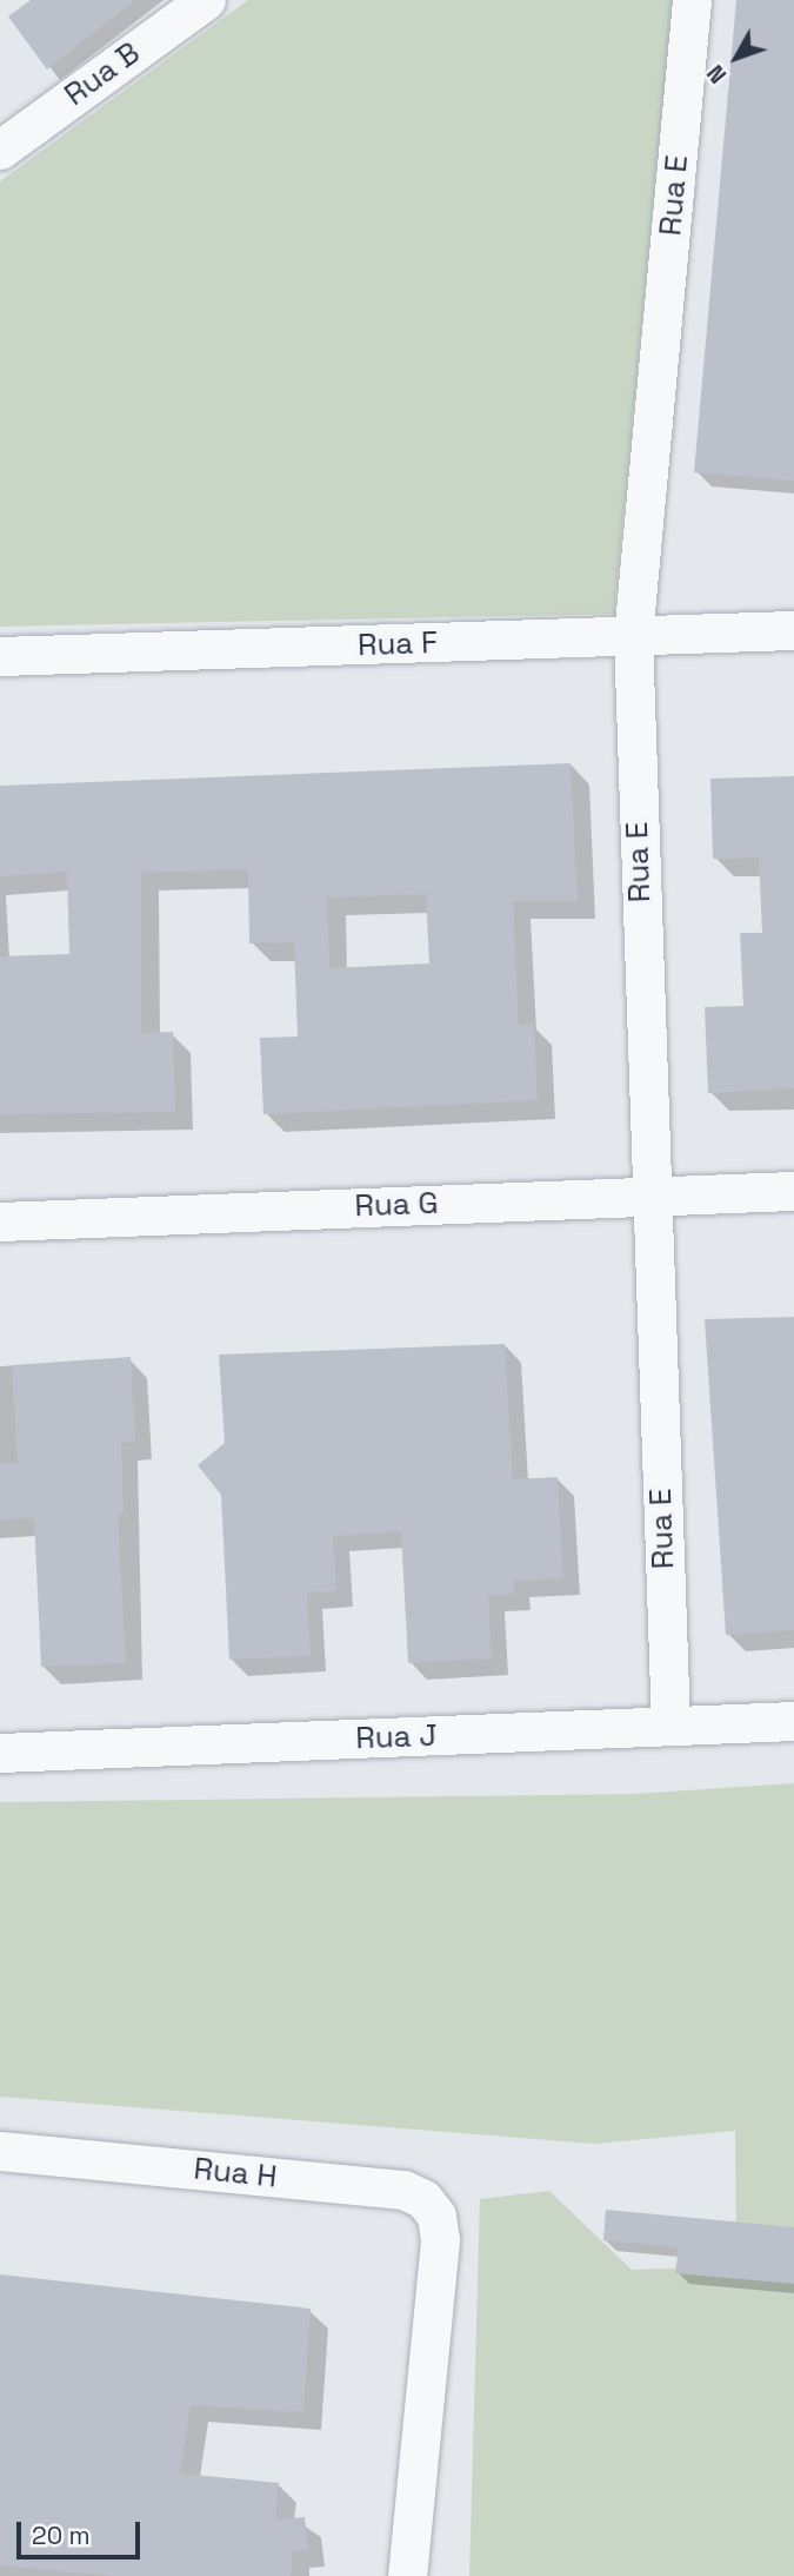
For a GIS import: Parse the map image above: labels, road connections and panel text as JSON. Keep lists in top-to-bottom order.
{
  "streets": {
    "street": [
      "Rua B",
      "Rua E",
      "Rua F",
      "Rua G",
      "Rua J",
      "Rua H"
    ]
  },
  "crossings": [
    ["Rua E", "Rua F"],
    ["Rua E", "Rua G"],
    ["Rua E", "Rua J"]
  ],
  "scale_bar": "20 m",
  "north": "bottom left"
}
